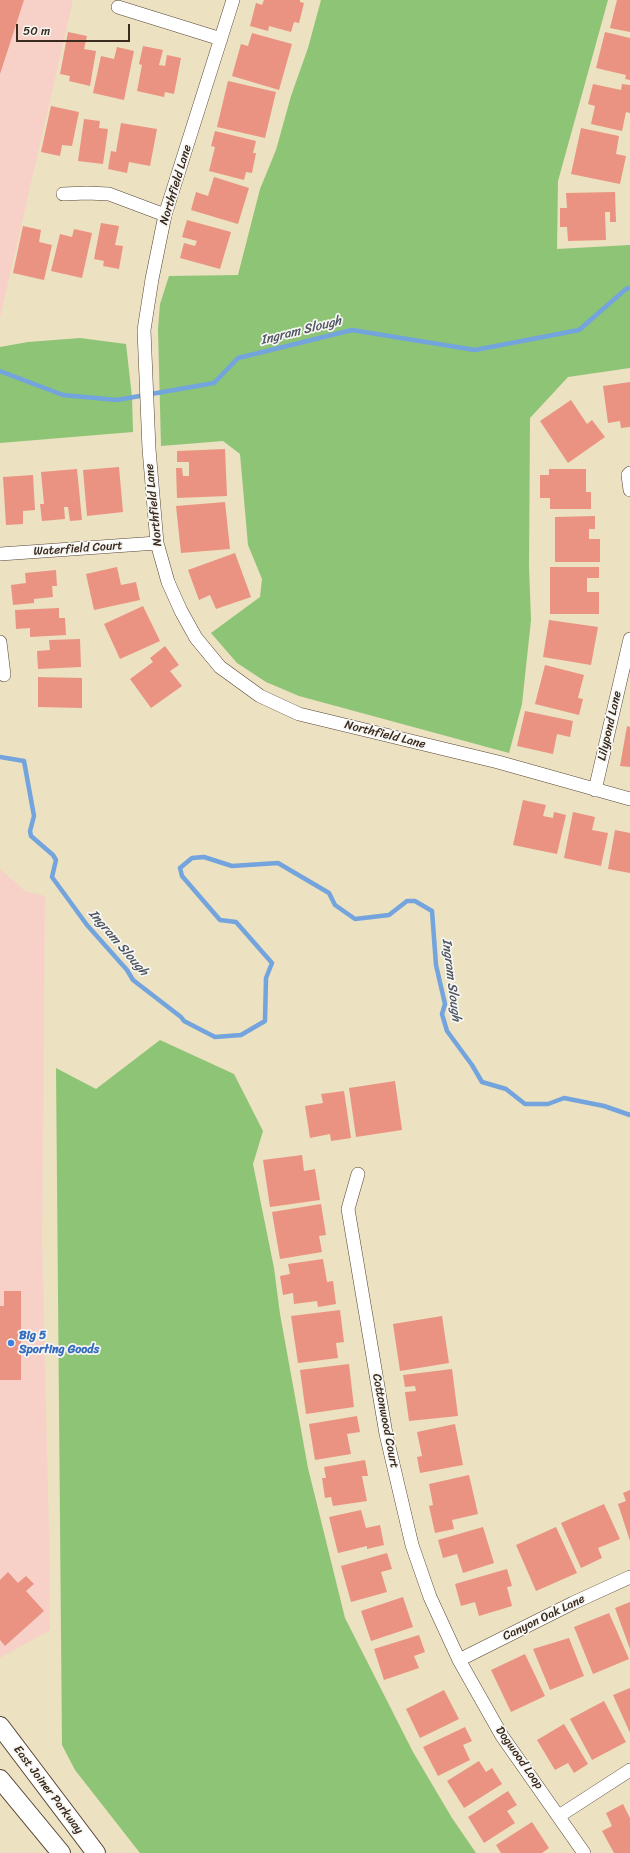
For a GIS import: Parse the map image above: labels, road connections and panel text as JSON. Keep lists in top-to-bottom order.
{
  "streets": {
    "main road": ["East Joiner Parkway"],
    "street": [
      "Northfield Lane",
      "Waterfield Court",
      "Lilypond Lane",
      "Cottonwood Court",
      "Canyon Oak Lane",
      "Dogwood Loop"
    ]
  },
  "crossings": [
    ["Northfield Lane", "Waterfield Court"],
    ["Northfield Lane", "Lilypond Lane"],
    ["Cottonwood Court", "Canyon Oak Lane"],
    ["Cottonwood Court", "Dogwood Loop"],
    ["Canyon Oak Lane", "Dogwood Loop"]
  ],
  "water": ["Ingram Slough"],
  "places": ["Big 5 Sporting Goods"],
  "scale_bar": "50 m"
}
